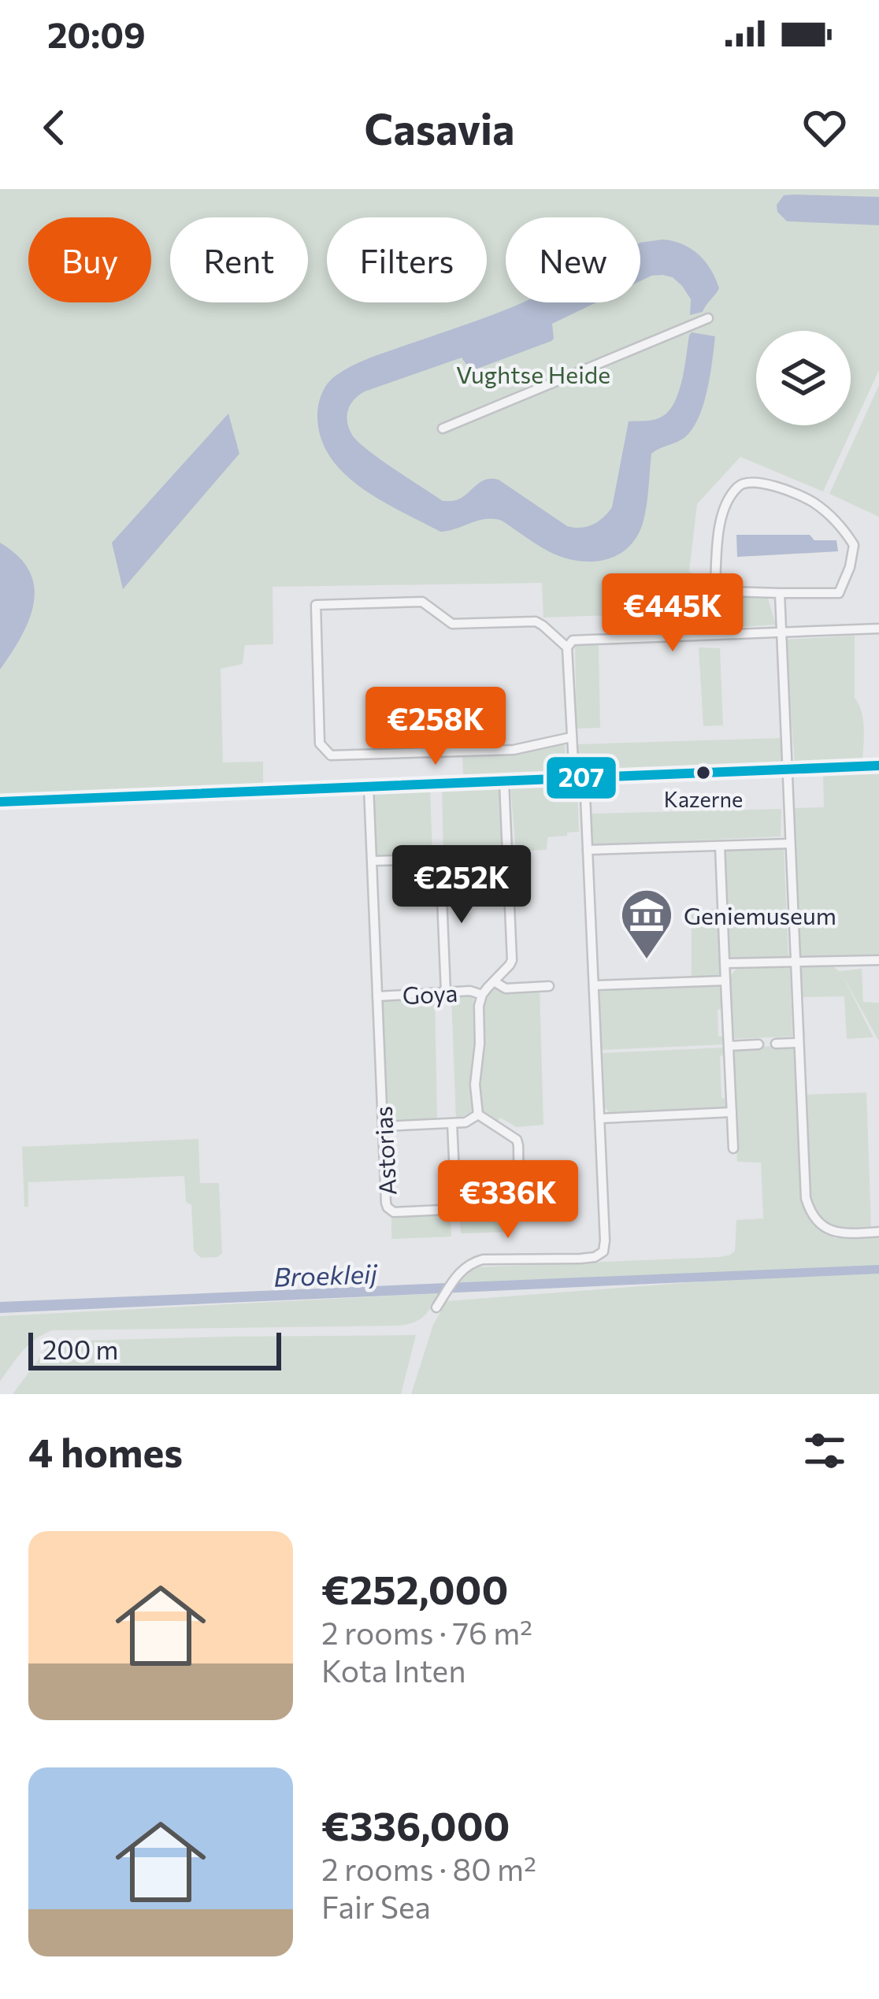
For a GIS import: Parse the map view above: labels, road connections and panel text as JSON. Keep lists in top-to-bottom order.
{
  "streets": {
    "street": ["Goya", "Astorias"]
  },
  "crossings": [
    ["Goya", "Astorias"]
  ],
  "water": ["Broekleij"],
  "parks": ["Vughtse Heide"],
  "places": {
    "other": ["Kazerne"],
    "museum": ["Geniemuseum"]
  },
  "lines": ["transit line 207"],
  "scale_bar": "200 m",
  "page": {
    "status": "20:09",
    "header": "Casavia",
    "chip": [
      "Buy",
      "Rent",
      "Filters",
      "New"
    ],
    "price": [
      "€445K",
      "€258K",
      "€252K",
      "€336K"
    ],
    "scale": "200 m",
    "heading": "4 homes",
    "list": [
      {
        "name": "€252,000",
        "note": "2 rooms · 76 m² · Kota Inten"
      },
      {
        "name": "€336,000",
        "note": "2 rooms · 80 m² · Fair Sea"
      }
    ]
  }
}
